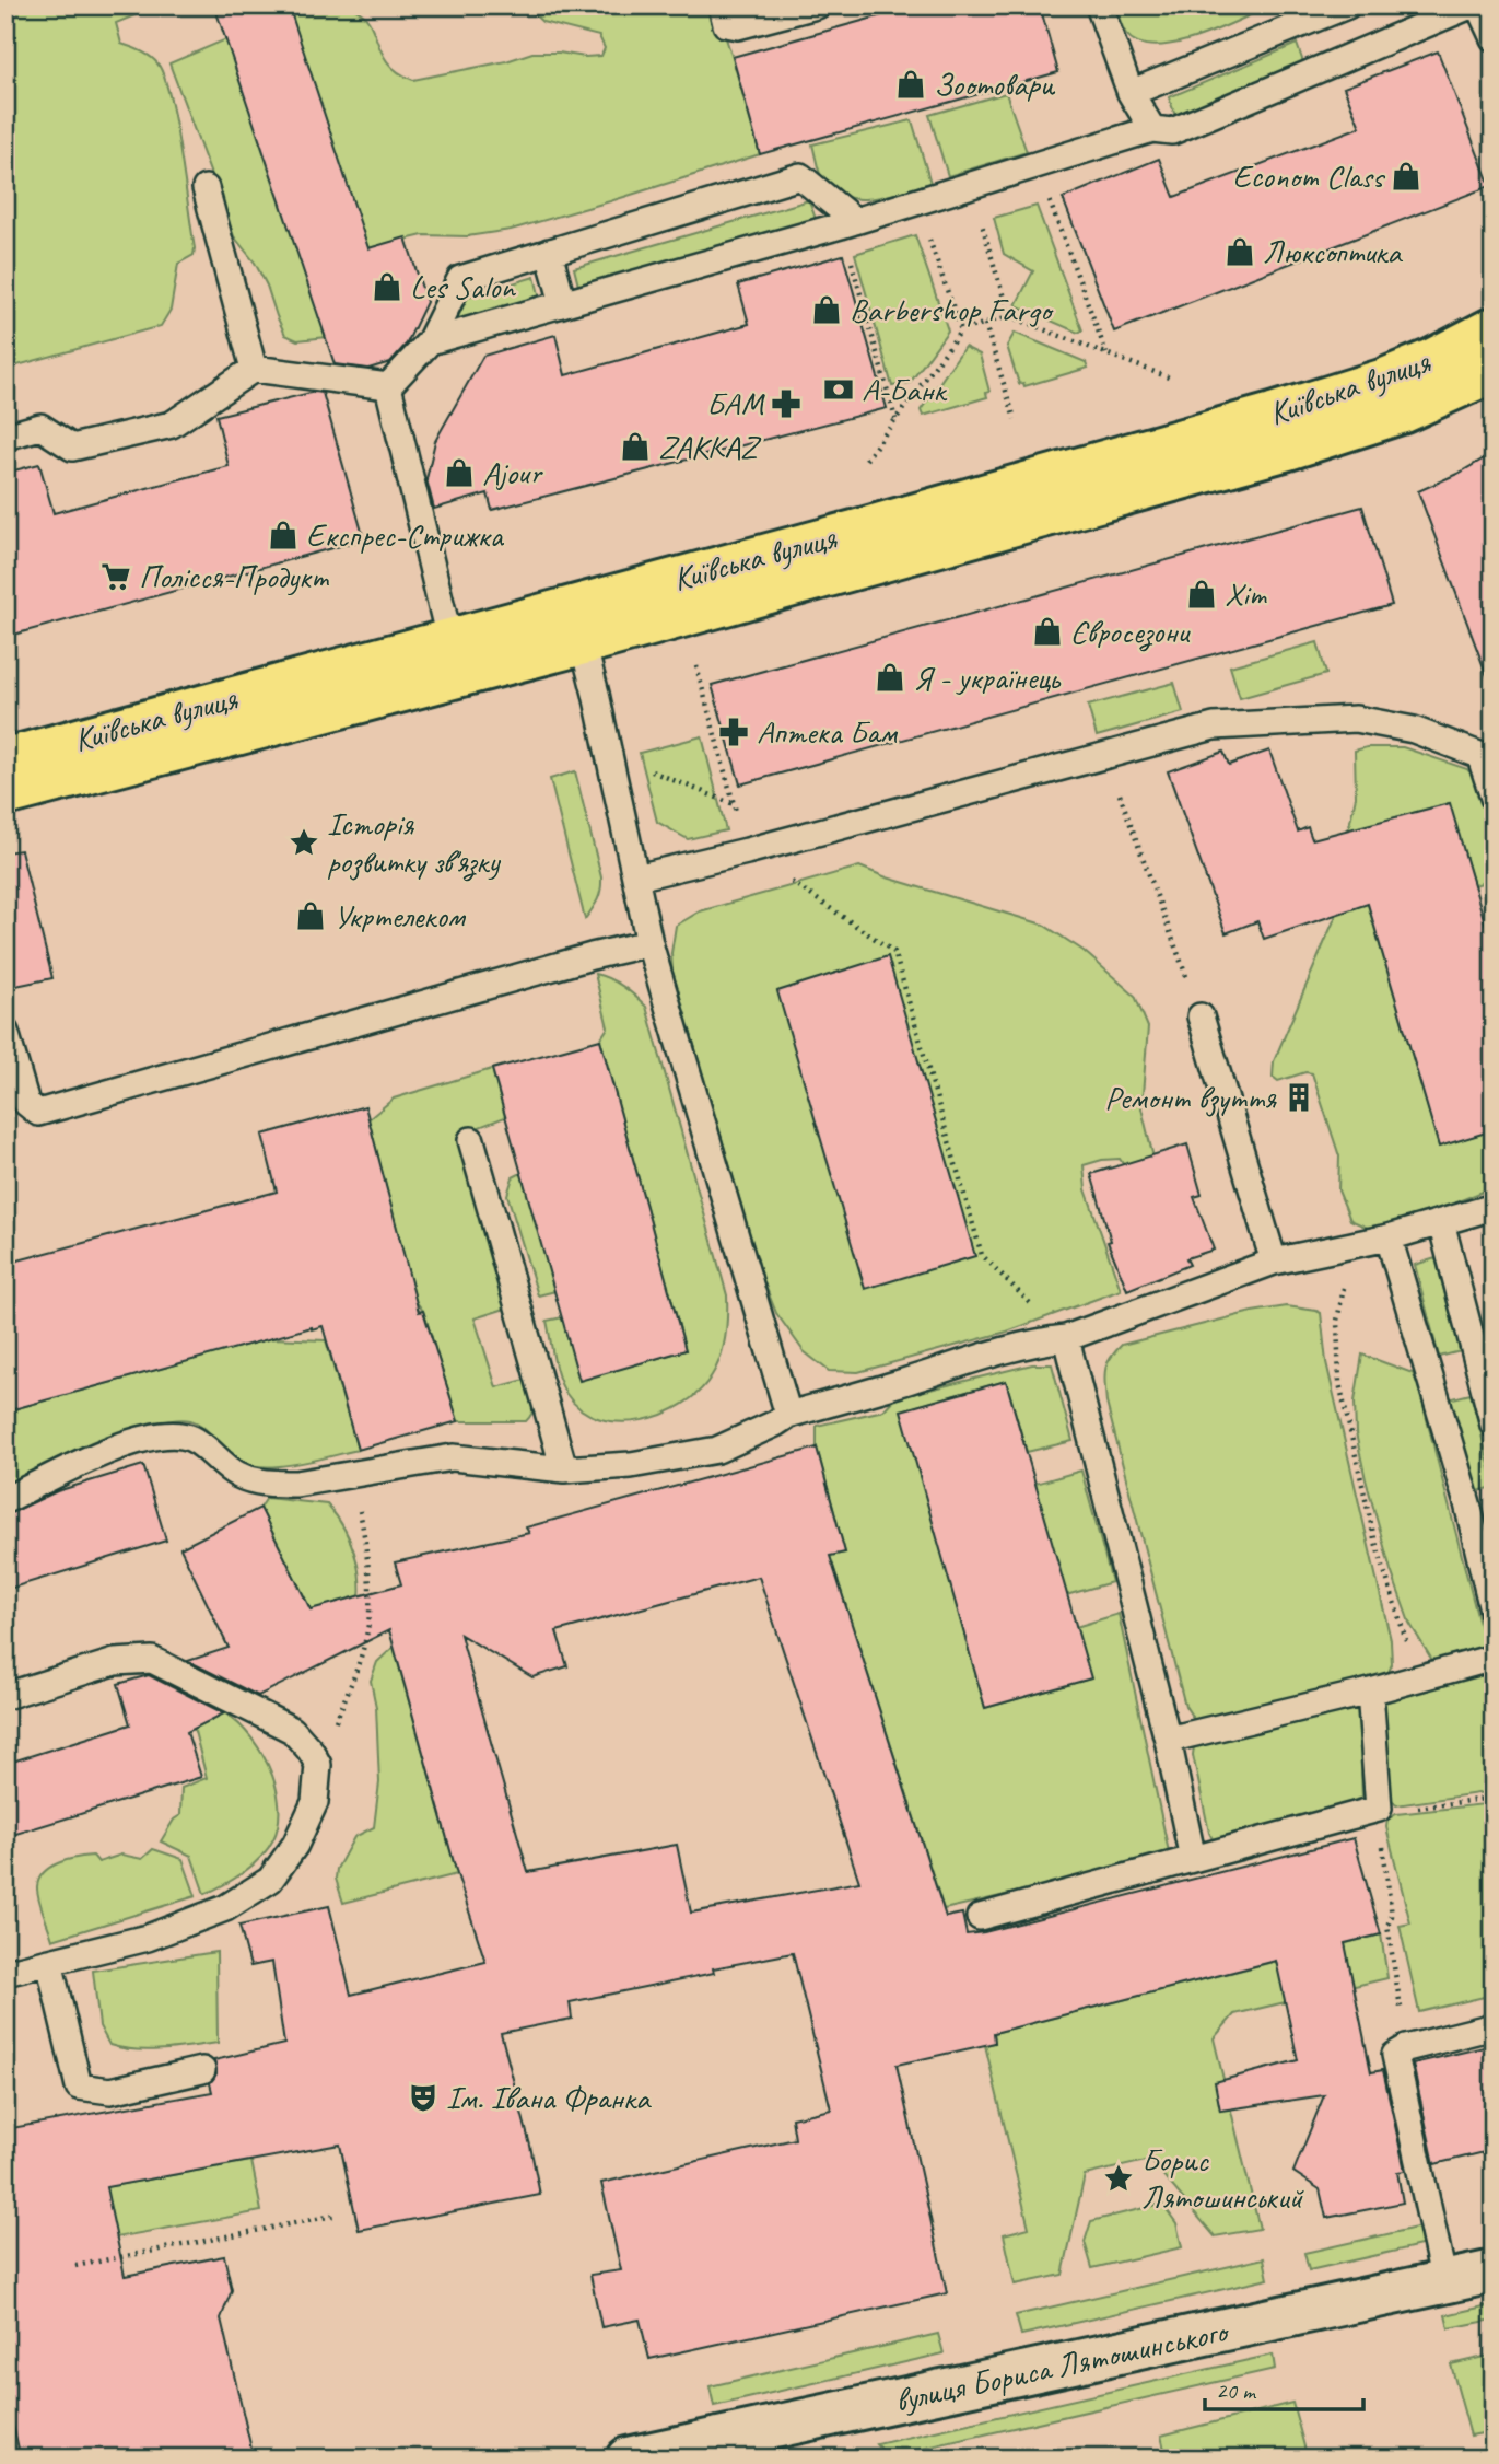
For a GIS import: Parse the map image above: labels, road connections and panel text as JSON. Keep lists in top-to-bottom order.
{
  "streets": {
    "main road": ["Київська вулиця"],
    "street": ["вулиця Бориса Лятошинського"]
  },
  "places": {
    "shop": [
      "Зоотовари",
      "Econom Class",
      "Люксоптика",
      "Les Salon",
      "Barbershop Fargo",
      "ZAKKAZ",
      "Ajour",
      "Експрес-Стрижка",
      "Хіт",
      "Євросезони",
      "Я - українець",
      "Укртелеком"
    ],
    "bank": ["А-Банк"],
    "pharmacy": ["БАМ", "Аптека Бам"],
    "supermarket": ["Полісся-Продукт"],
    "place": ["Історія розвитку зв'язку", "Борис Лятошинський"],
    "building": ["Ремонт взуття"],
    "theatre": ["Ім. Івана Франка"]
  },
  "scale_bar": "20 m"
}
